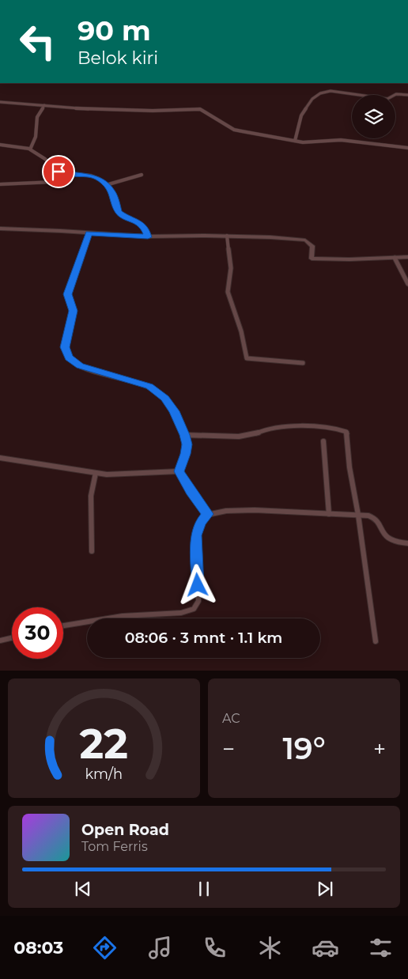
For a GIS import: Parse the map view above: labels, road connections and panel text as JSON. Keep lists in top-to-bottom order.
{
  "page": {
    "turn": ["90 m", "Belok kiri"],
    "limit": "30",
    "trip": "08:06 · 3 mnt · 1.1 km",
    "tile": "AC",
    "heat": ["−", "19°", "+"],
    "song": ["Open Road", "Tom Ferris"],
    "tabs": "08:03",
    "gauge": ["22", "km/h"]
  }
}
